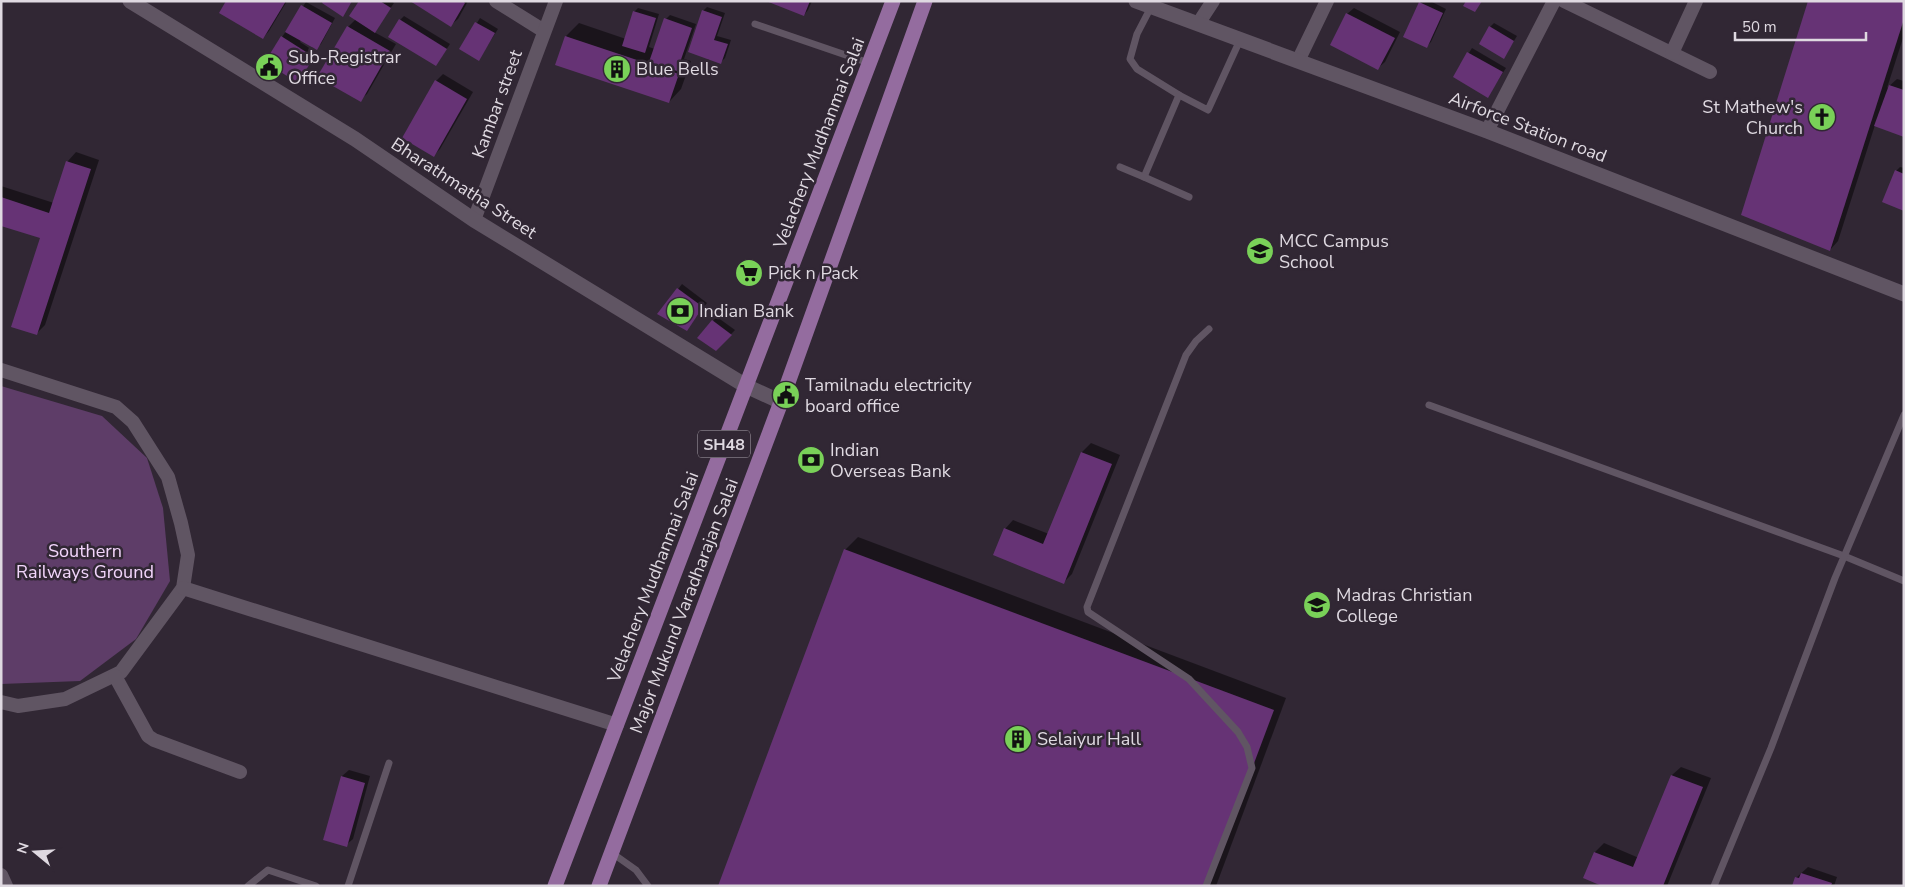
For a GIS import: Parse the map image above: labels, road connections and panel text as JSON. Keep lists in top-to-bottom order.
{
  "streets": {
    "main road": ["Velachery Mudhanmai Salai", "SH48", "Major Mukund Varadharajan Salai"],
    "street": ["Kambar street", "Airforce Station road", "Bharathmatha Street"]
  },
  "crossings": [
    ["Kambar street", "Bharathmatha Street"],
    ["Velachery Mudhanmai Salai", "Bharathmatha Street"],
    ["Bharathmatha Street", "Major Mukund Varadharajan Salai"]
  ],
  "parks": ["Southern Railways Ground"],
  "places": {
    "public building": ["Sub-Registrar Office", "Tamilnadu electricity board office"],
    "building": ["Blue Bells", "Selaiyur Hall"],
    "church": ["St Mathew's Church"],
    "school or university": ["MCC Campus School", "Madras Christian College"],
    "supermarket": ["Pick n Pack"],
    "bank": ["Indian Bank", "Indian Overseas Bank"]
  },
  "scale_bar": "50 m",
  "north": "left"
}
